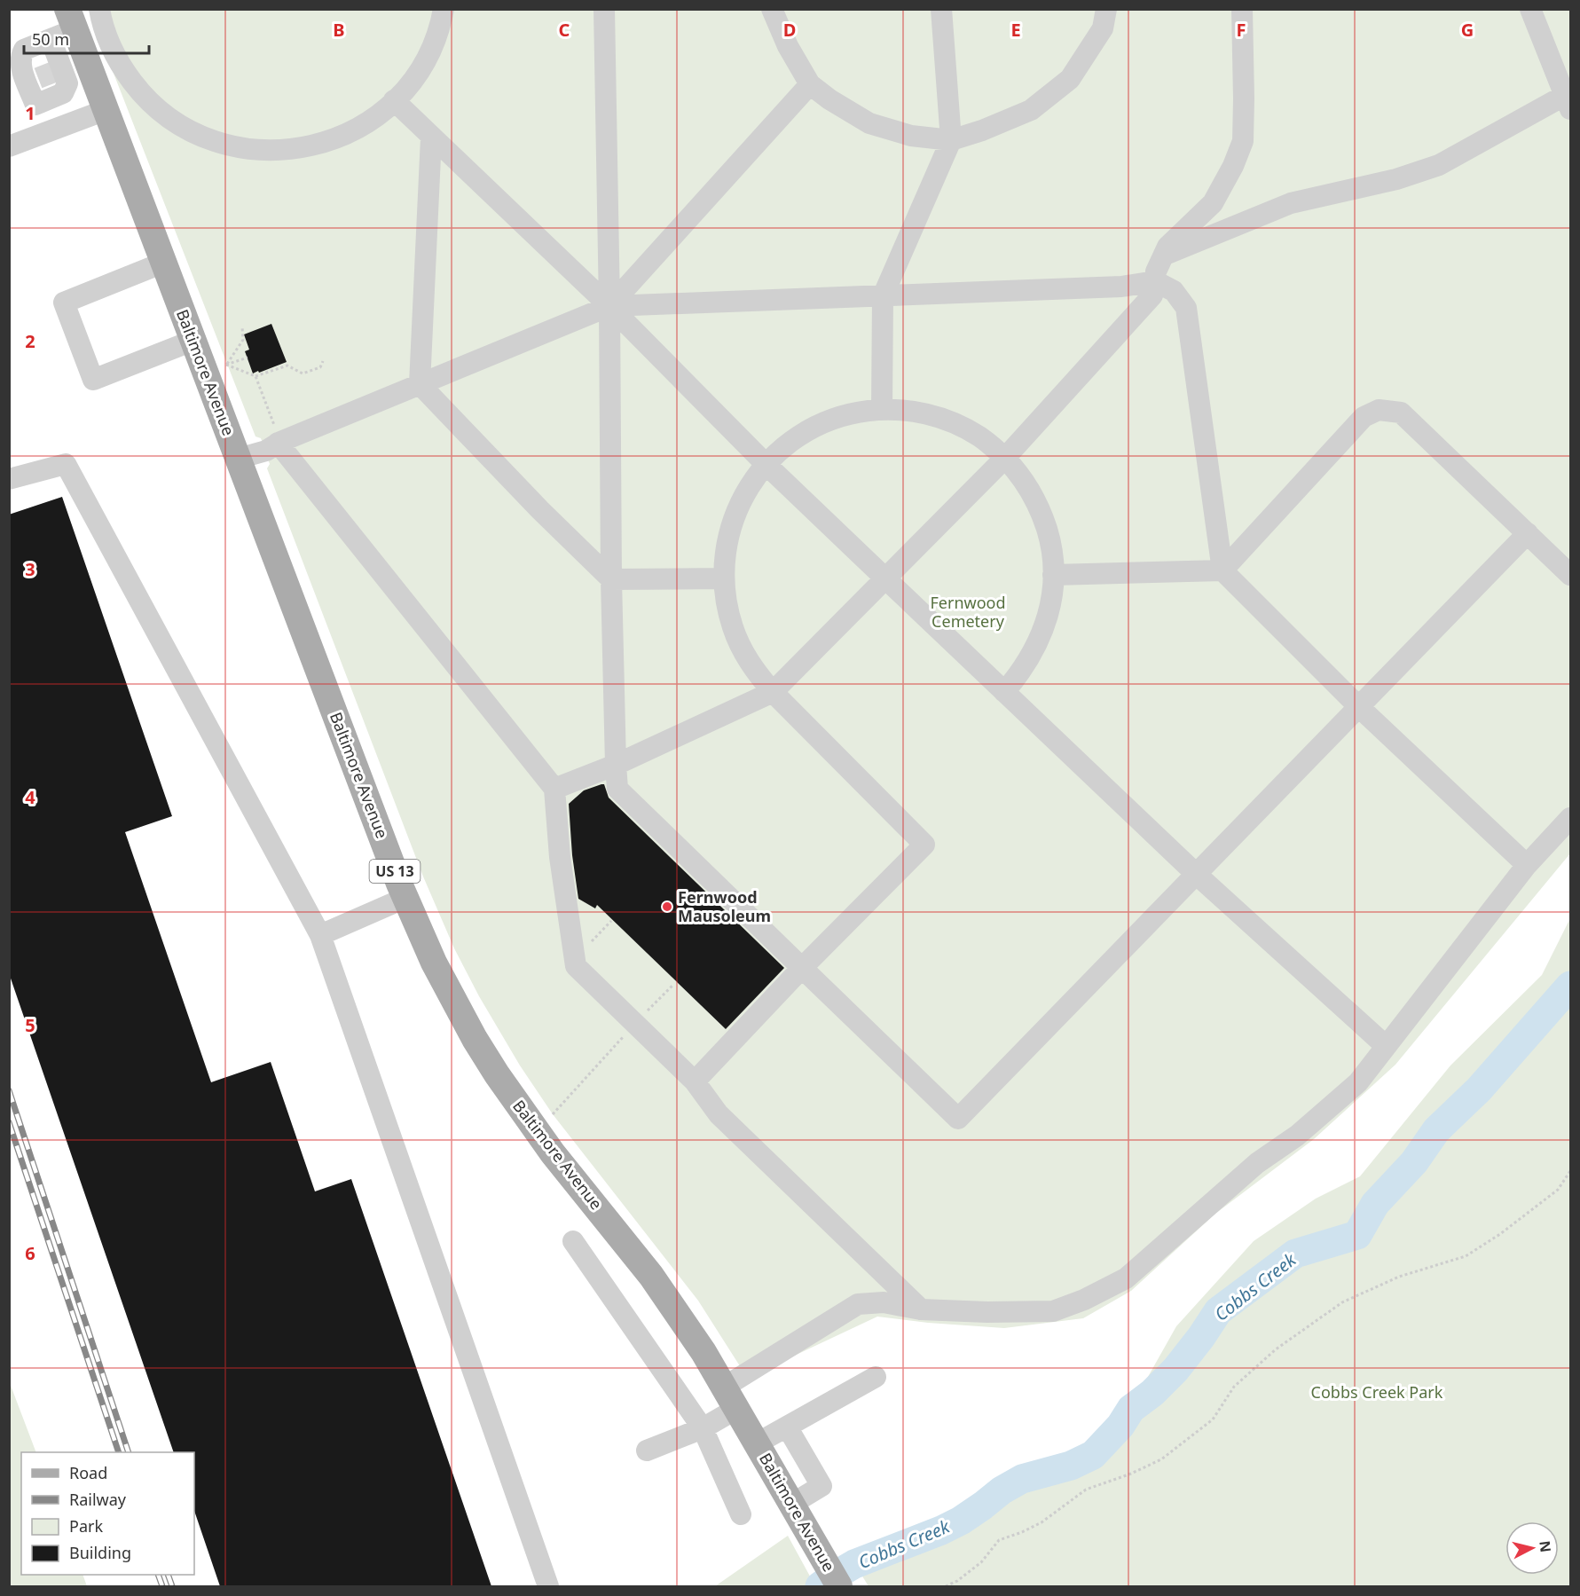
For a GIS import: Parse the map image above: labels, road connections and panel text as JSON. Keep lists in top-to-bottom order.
{
  "streets": {
    "main road": ["Baltimore Avenue", "US 13"]
  },
  "water": ["Cobbs Creek"],
  "parks": ["Fernwood Cemetery", "Cobbs Creek Park"],
  "places": ["Fernwood Mausoleum"],
  "legend": [
    "Road",
    "Railway",
    "Park",
    "Building"
  ],
  "scale_bar": "50 m",
  "north": "right",
  "grid": {
    "columns": [
      "B",
      "C",
      "D",
      "E",
      "F",
      "G"
    ],
    "rows": [
      "1",
      "2",
      "3",
      "4",
      "5",
      "6"
    ]
  }
}
